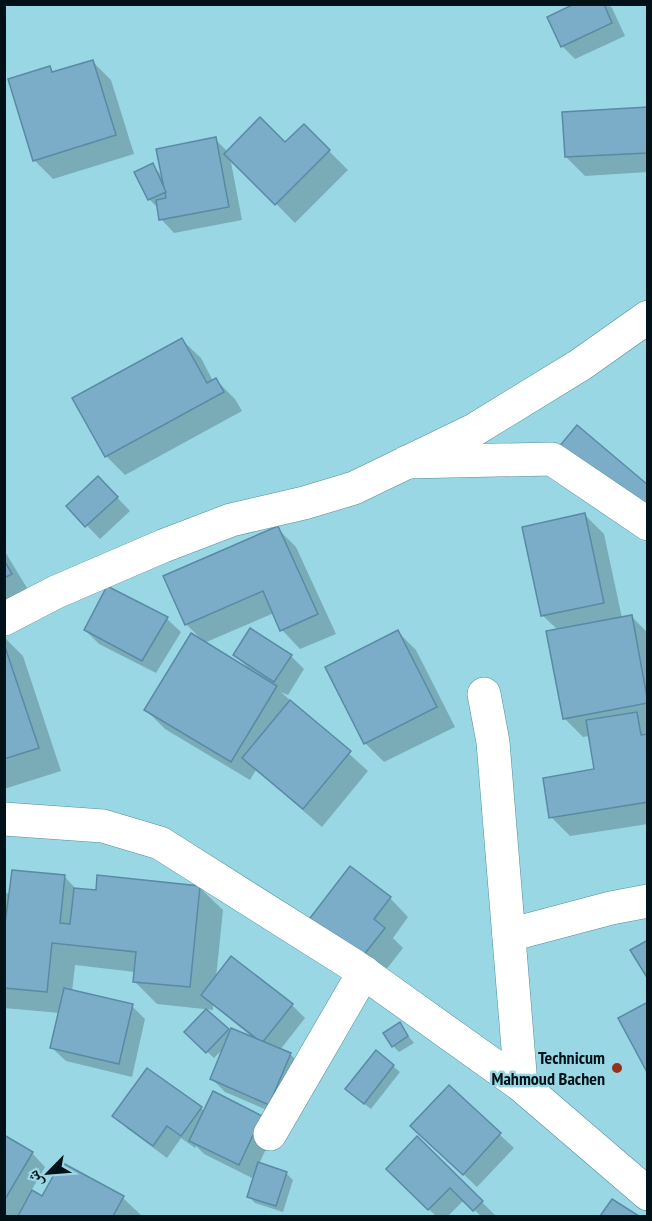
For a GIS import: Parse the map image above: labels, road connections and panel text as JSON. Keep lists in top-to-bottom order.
{
  "places": ["Technicum Mahmoud Bachen"],
  "north": "bottom left"
}
